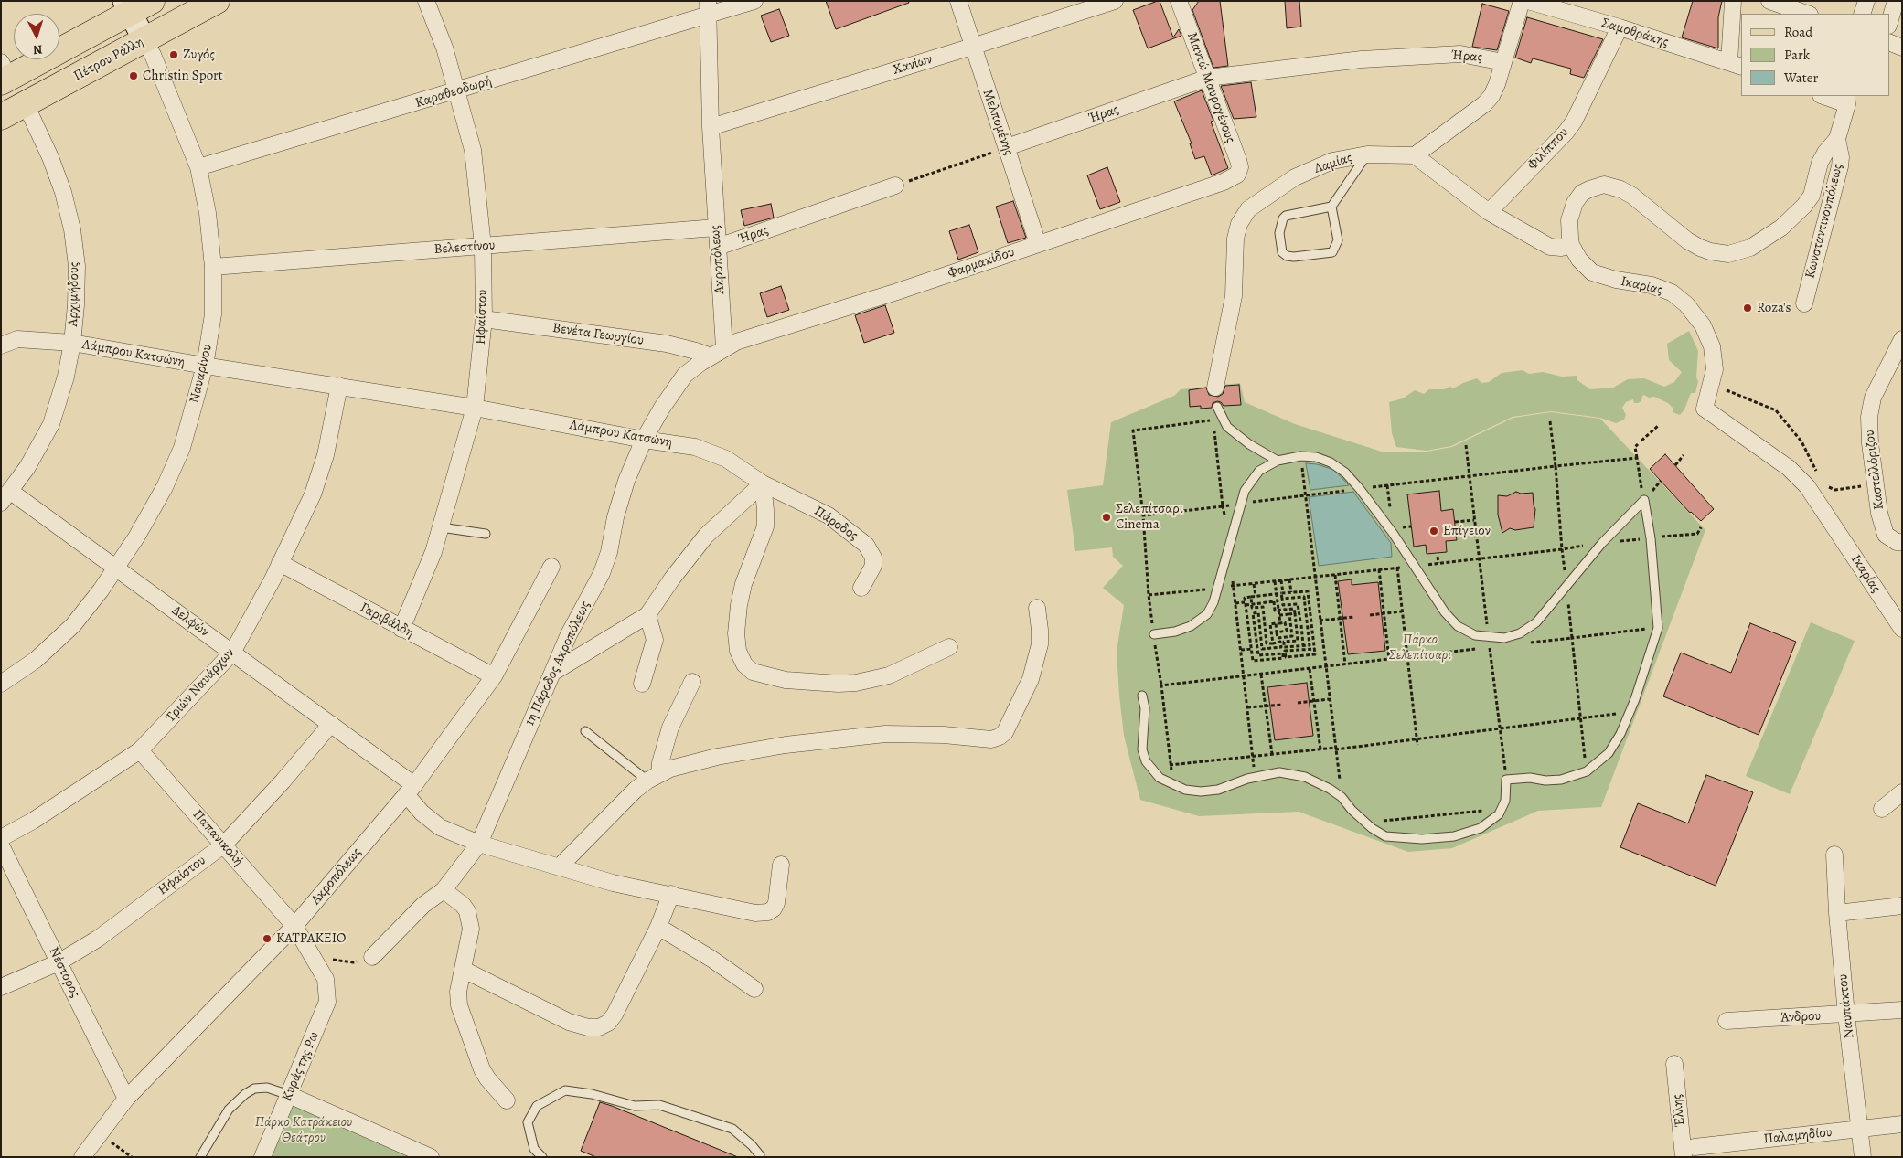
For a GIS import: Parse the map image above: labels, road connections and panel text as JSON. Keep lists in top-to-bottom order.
{
  "streets": {
    "main road": ["Πέτρου Ράλλη"],
    "street": [
      "Σαμοθράκης",
      "Ήρας",
      "Χανίων",
      "Μαντώ Μαυρογένους",
      "Καραθεοδωρή",
      "Μελπομένης",
      "Φιλίππου",
      "Λαμίας",
      "Κωνσταντινουπόλεως",
      "Βελεστίνου",
      "Ακροπόλεως",
      "Φαρμακίδου",
      "Ικαρίας",
      "Αρχιμήδους",
      "Ηφαίστου",
      "Βενέτα Γεωργίου",
      "Λάμπρου Κατσώνη",
      "Ναυαρίνου",
      "Καστελλόριζου",
      "Πάροδος",
      "Γαριβάλδη",
      "Δελφών",
      "1η Πάροδος Ακροπόλεως",
      "Τριών Ναυάρχων",
      "Παπανικολή",
      "Νέστορος",
      "Ναυπάκτου",
      "Άνδρου",
      "Κυράς της Ρω",
      "Έλλης",
      "Παλαμηδίου"
    ]
  },
  "crossings": [
    ["Σαμοθράκης", "Φιλίππου"],
    ["Ήρας", "Μαντώ Μαυρογένους"],
    ["Ήρας", "Μελπομένης"],
    ["Ήρας", "Ακροπόλεως"],
    ["Πέτρου Ράλλη", "Αρχιμήδους"],
    ["Πέτρου Ράλλη", "Ναυαρίνου"],
    ["Χανίων", "Μελπομένης"],
    ["Χανίων", "Ακροπόλεως"],
    ["Μαντώ Μαυρογένους", "Φαρμακίδου"],
    ["Καραθεοδωρή", "Ακροπόλεως"],
    ["Καραθεοδωρή", "Ηφαίστου"],
    ["Καραθεοδωρή", "Ναυαρίνου"],
    ["Μελπομένης", "Φαρμακίδου"],
    ["Κωνσταντινουπόλεως", "Ικαρίας"],
    ["Βελεστίνου", "Ακροπόλεως"],
    ["Βελεστίνου", "Ηφαίστου"],
    ["Βελεστίνου", "Ναυαρίνου"],
    ["Ακροπόλεως", "Φαρμακίδου"],
    ["Ακροπόλεως", "Βενέτα Γεωργίου"],
    ["Ακροπόλεως", "Γαριβάλδη"],
    ["Ακροπόλεως", "Δελφών"],
    ["Ακροπόλεως", "Παπανικολή"],
    ["Ακροπόλεως", "Νέστορος"],
    ["Φαρμακίδου", "Βενέτα Γεωργίου"],
    ["Αρχιμήδους", "Λάμπρου Κατσώνη"],
    ["Αρχιμήδους", "Δελφών"],
    ["Ηφαίστου", "Βενέτα Γεωργίου"],
    ["Ηφαίστου", "Λάμπρου Κατσώνη"],
    ["Ηφαίστου", "Γαριβάλδη"],
    ["Ηφαίστου", "Δελφών"],
    ["Ηφαίστου", "Παπανικολή"],
    ["Ηφαίστου", "Νέστορος"],
    ["Λάμπρου Κατσώνη", "Ναυαρίνου"],
    ["Λάμπρου Κατσώνη", "Πάροδος"],
    ["Λάμπρου Κατσώνη", "1η Πάροδος Ακροπόλεως"],
    ["Λάμπρου Κατσώνη", "Τριών Ναυάρχων"],
    ["Ναυαρίνου", "Δελφών"],
    ["Γαριβάλδη", "Τριών Ναυάρχων"],
    ["Δελφών", "1η Πάροδος Ακροπόλεως"],
    ["Δελφών", "Τριών Ναυάρχων"],
    ["Τριών Ναυάρχων", "Παπανικολή"],
    ["Παπανικολή", "Κυράς της Ρω"],
    ["Ναυπάκτου", "Άνδρου"],
    ["Ναυπάκτου", "Παλαμηδίου"],
    ["Έλλης", "Παλαμηδίου"]
  ],
  "parks": ["Πάρκο Σελεπίτσαρι", "Πάρκο Κατράκειου Θεάτρου"],
  "places": [
    "Ζυγός",
    "Christin Sport",
    "Roza's",
    "Σελεπίτσαρι Cinema",
    "Επίγειον",
    "ΚΑΤΡΑΚΕΙΟ"
  ],
  "legend": ["Road", "Park", "Water"],
  "north": "bottom"
}
